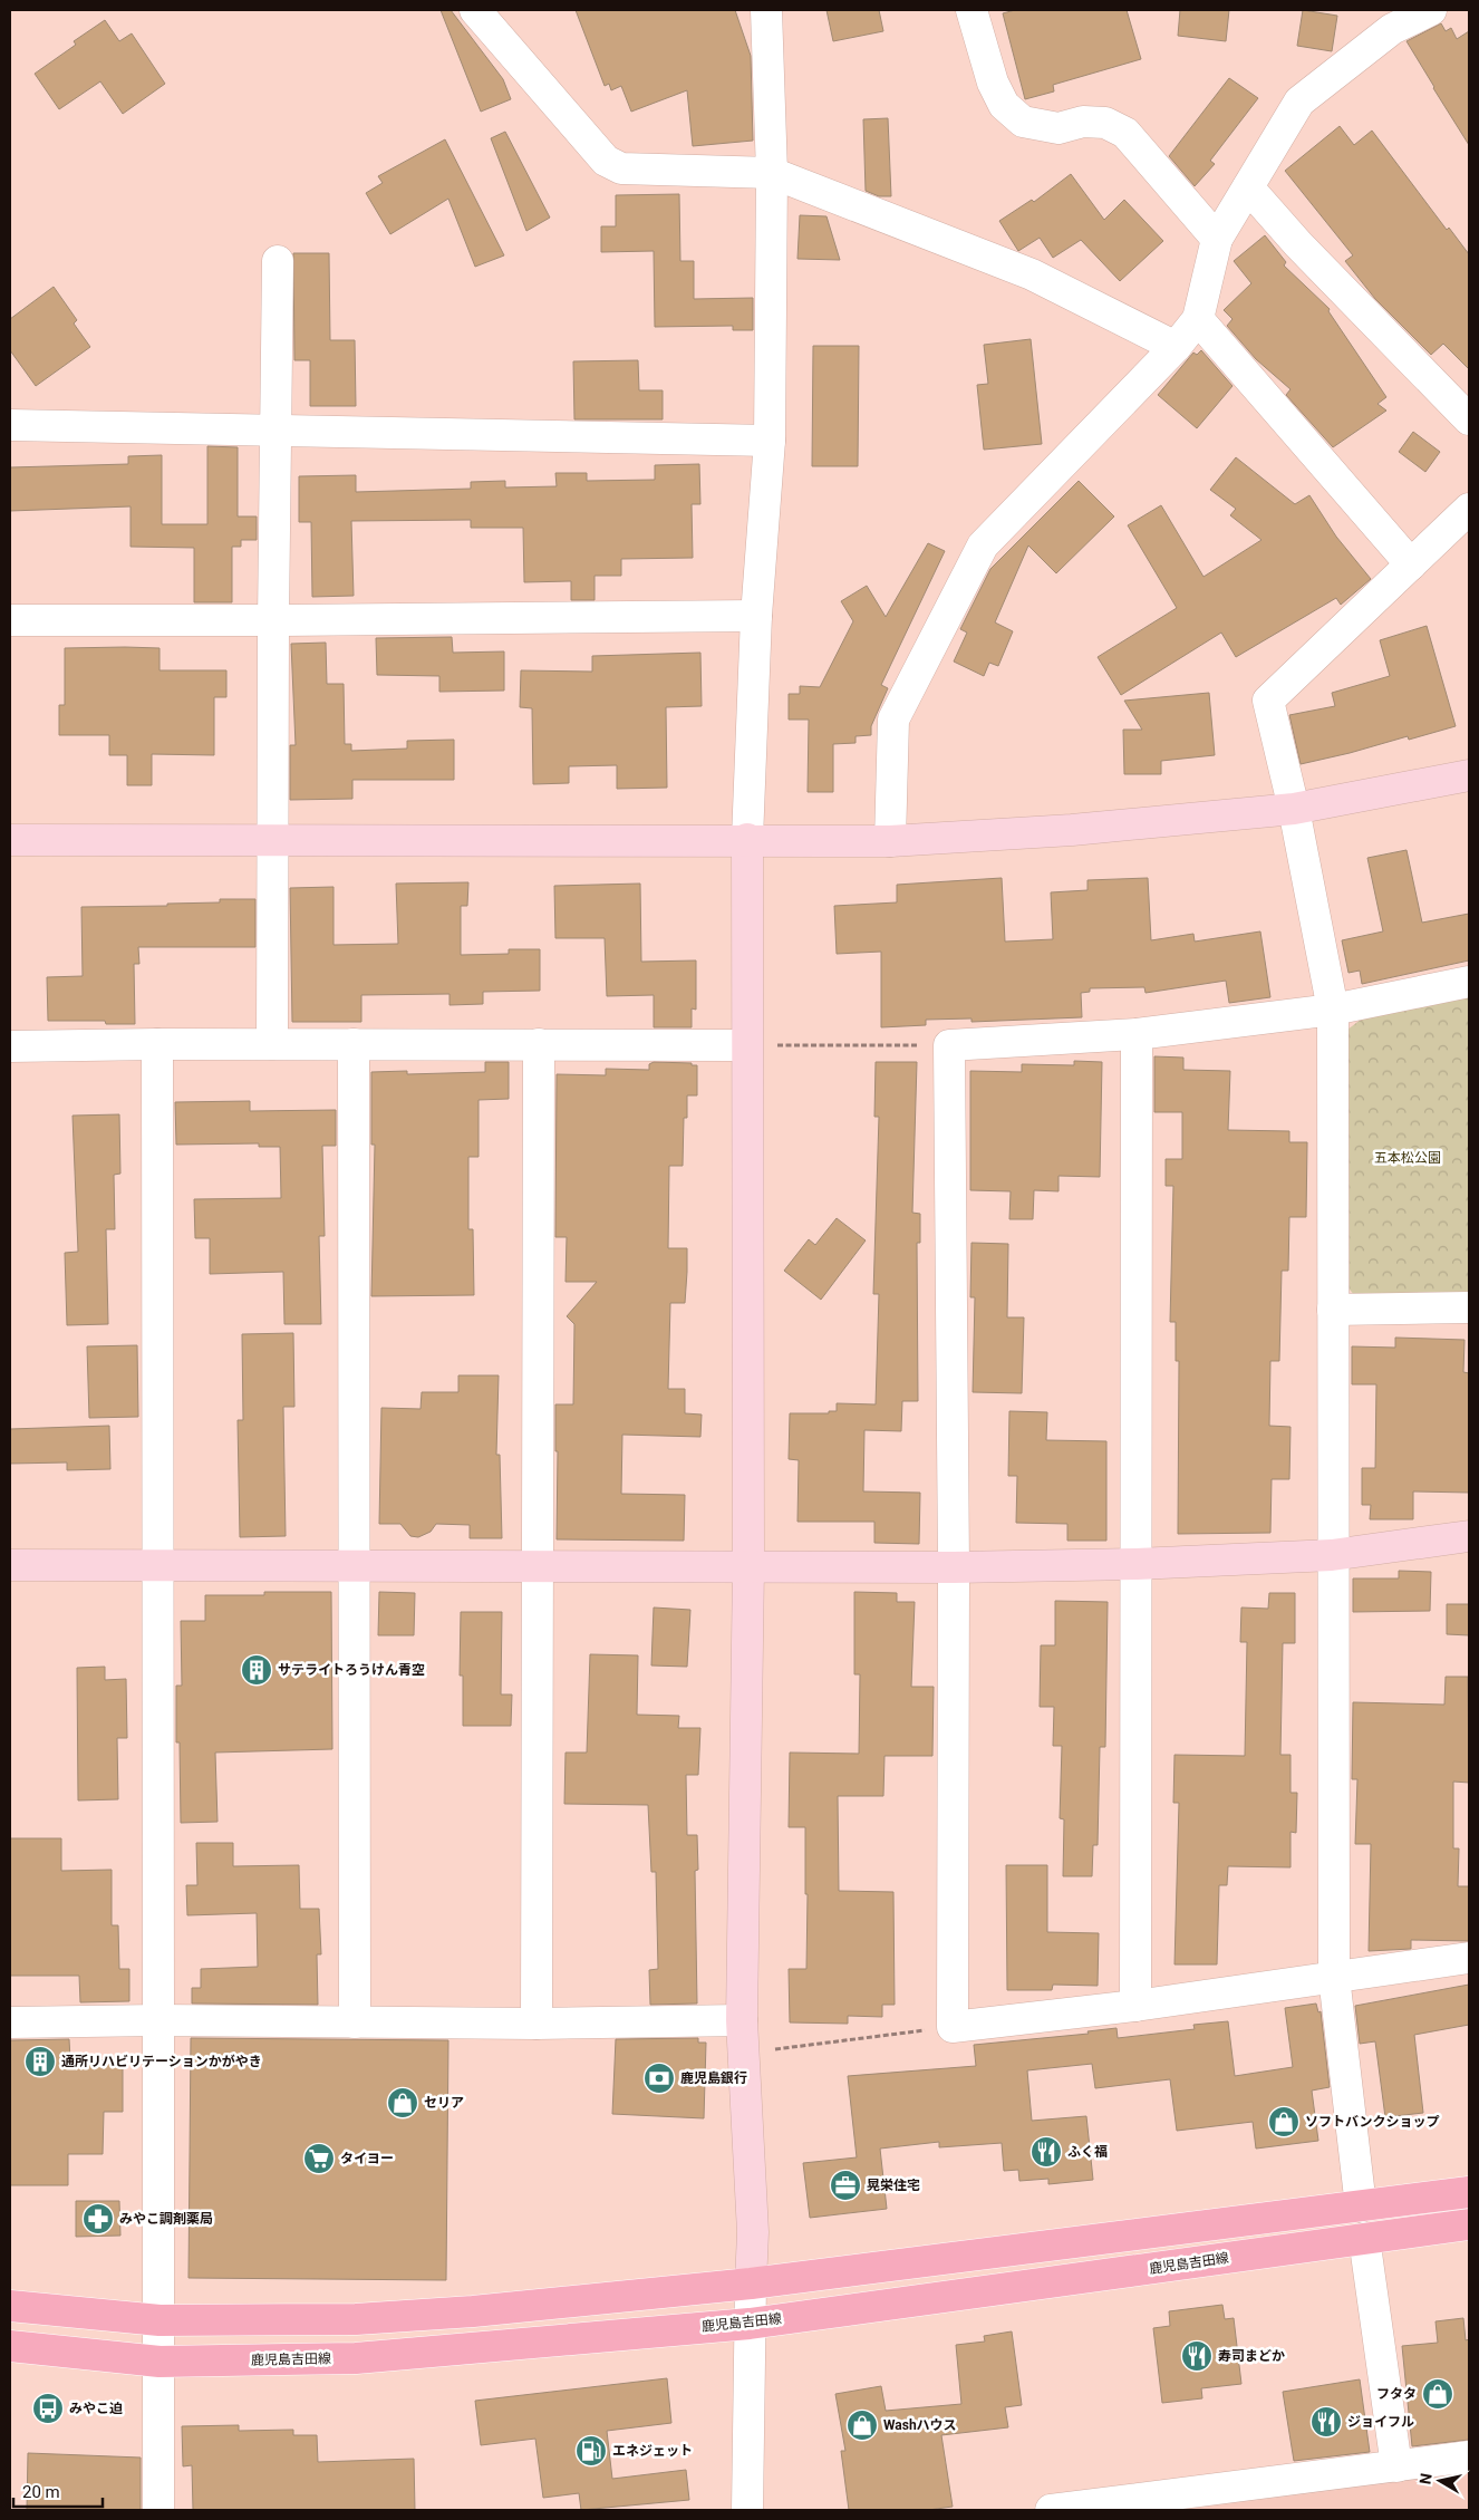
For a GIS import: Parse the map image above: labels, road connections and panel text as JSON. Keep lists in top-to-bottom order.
{
  "streets": {
    "main road": ["鹿児島吉田線"]
  },
  "parks": ["五本松公園"],
  "places": {
    "building": ["サテライトろうけん青空", "通所リハビリテーションかがやき"],
    "bank": ["鹿児島銀行"],
    "shop": [
      "セリア",
      "ソフトバンクショップ",
      "フタタ",
      "Washハウス"
    ],
    "restaurant": ["ふく福", "寿司まどか", "ジョイフル"],
    "supermarket": ["タイヨー"],
    "office": ["晃栄住宅"],
    "pharmacy": ["みやこ調剤薬局"],
    "bus stop": ["みやこ迫"],
    "fuel station": ["エネジェット"]
  },
  "scale_bar": "20 m",
  "north": "left"
}
